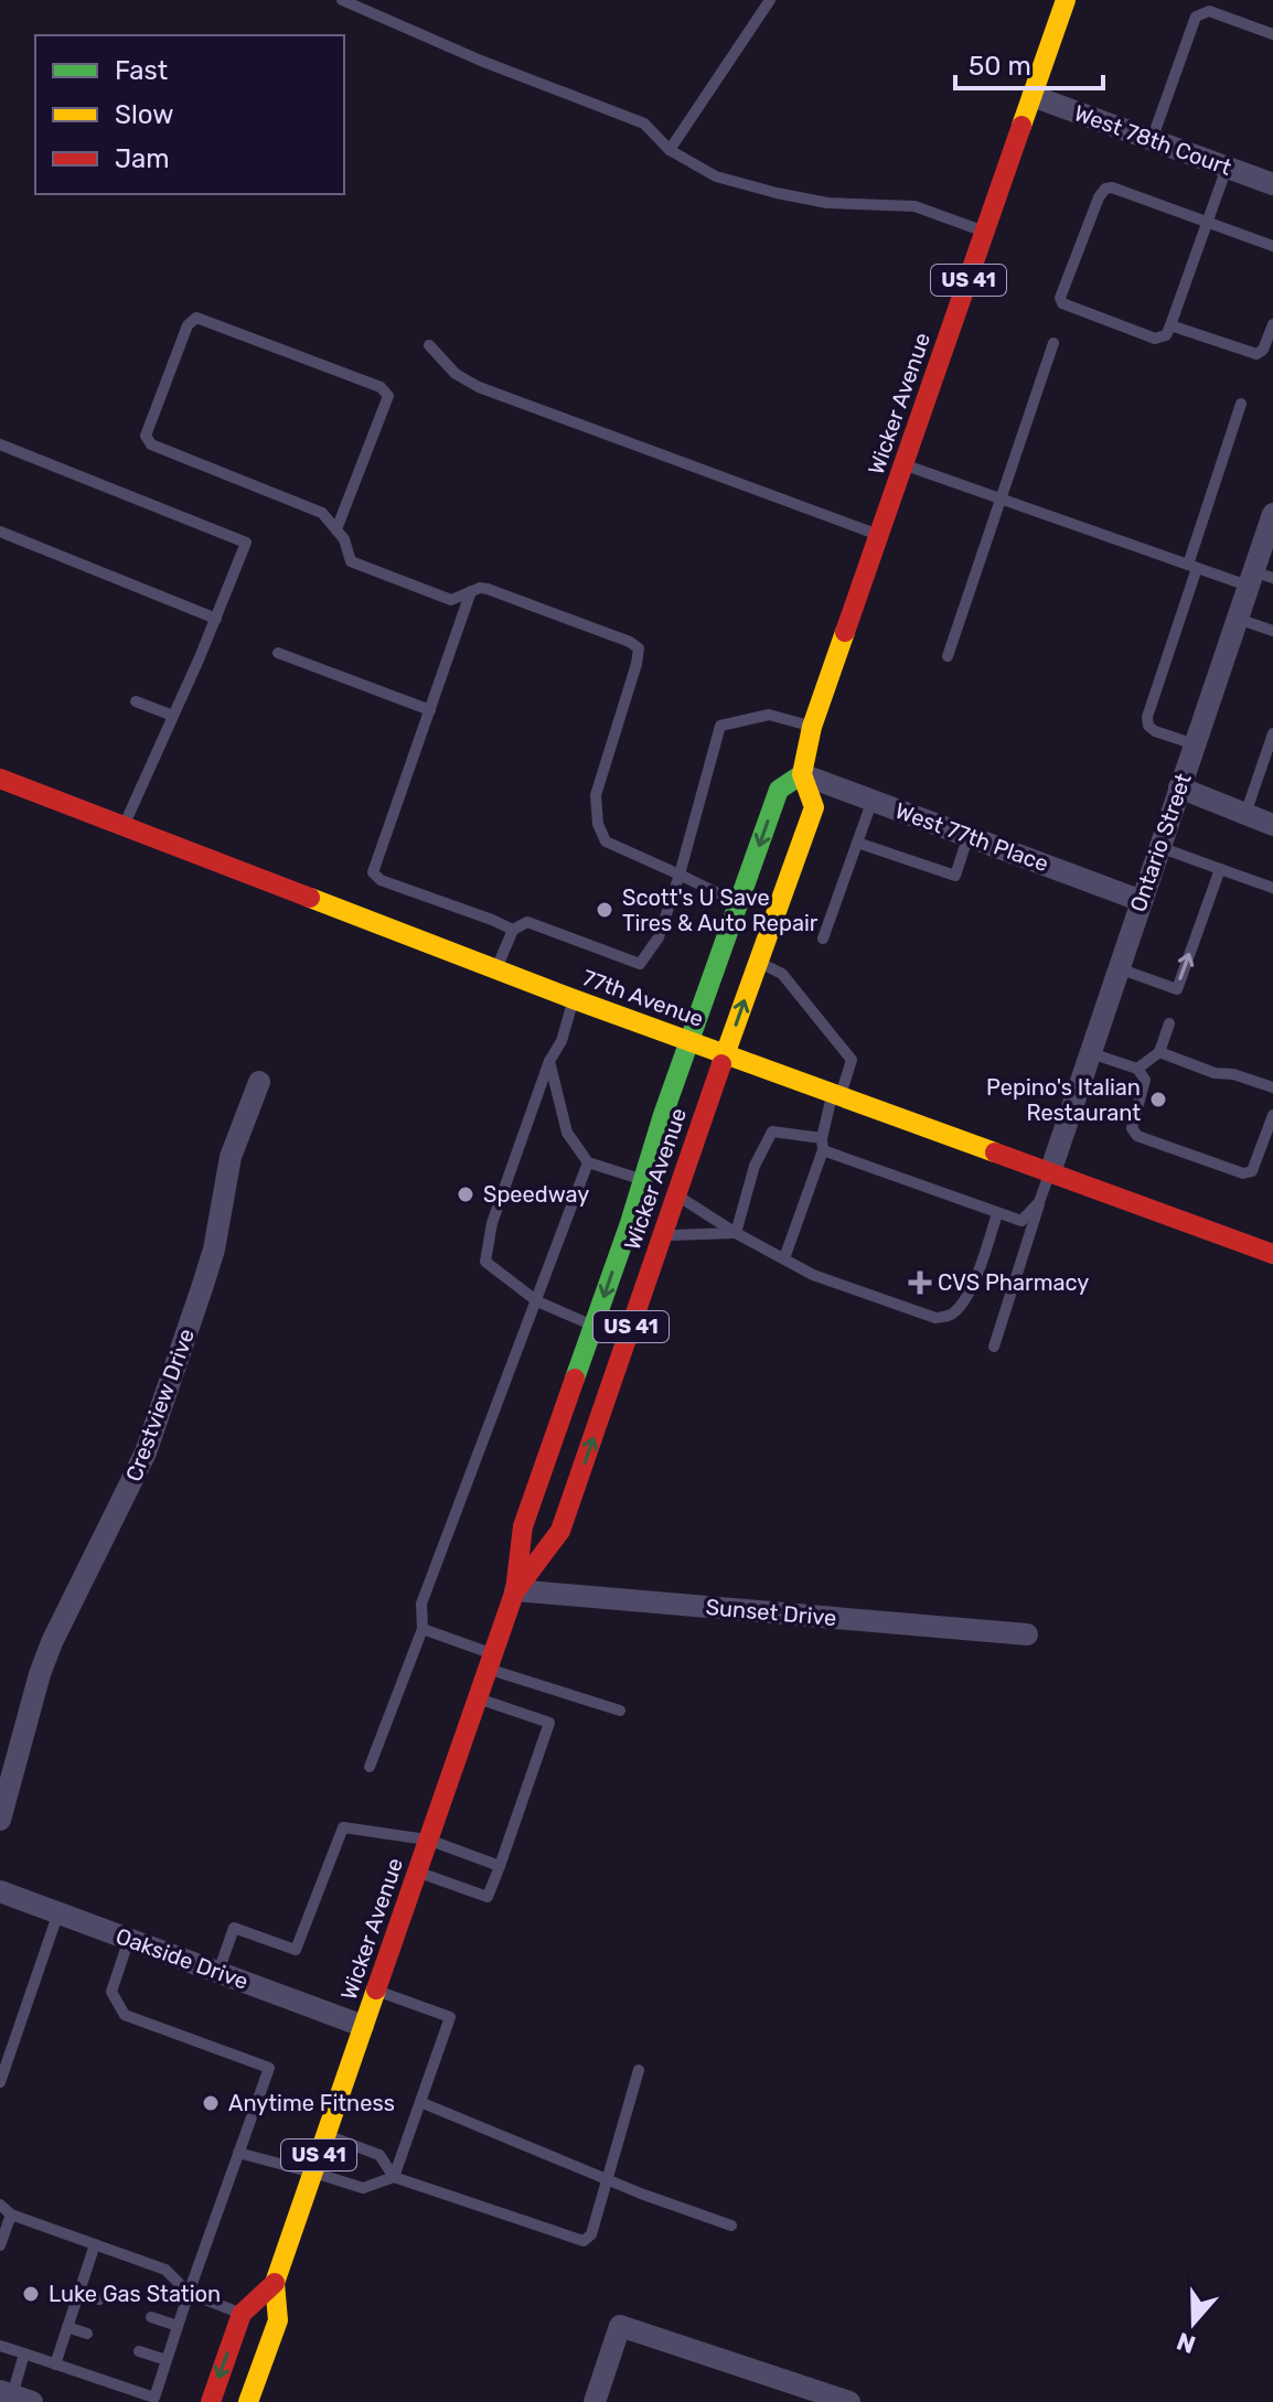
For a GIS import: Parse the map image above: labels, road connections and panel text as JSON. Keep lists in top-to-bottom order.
{
  "streets": {
    "main road": ["US 41", "Wicker Avenue", "77th Avenue"],
    "street": [
      "West 78th Court",
      "West 77th Place",
      "Ontario Street",
      "Crestview Drive",
      "Sunset Drive",
      "Oakside Drive"
    ]
  },
  "crossings": [
    ["West 78th Court", "Wicker Avenue"],
    ["Wicker Avenue", "West 77th Place"],
    ["Wicker Avenue", "77th Avenue"],
    ["Wicker Avenue", "Sunset Drive"],
    ["Wicker Avenue", "Oakside Drive"],
    ["West 77th Place", "Ontario Street"],
    ["Ontario Street", "77th Avenue"]
  ],
  "places": {
    "other": [
      "Scott's U Save Tires & Auto Repair",
      "Pepino's Italian Restaurant",
      "Speedway",
      "Anytime Fitness",
      "Luke Gas Station"
    ],
    "health": ["CVS Pharmacy"]
  },
  "legend": ["Fast", "Slow", "Jam"],
  "scale_bar": "50 m",
  "north": "bottom"
}
